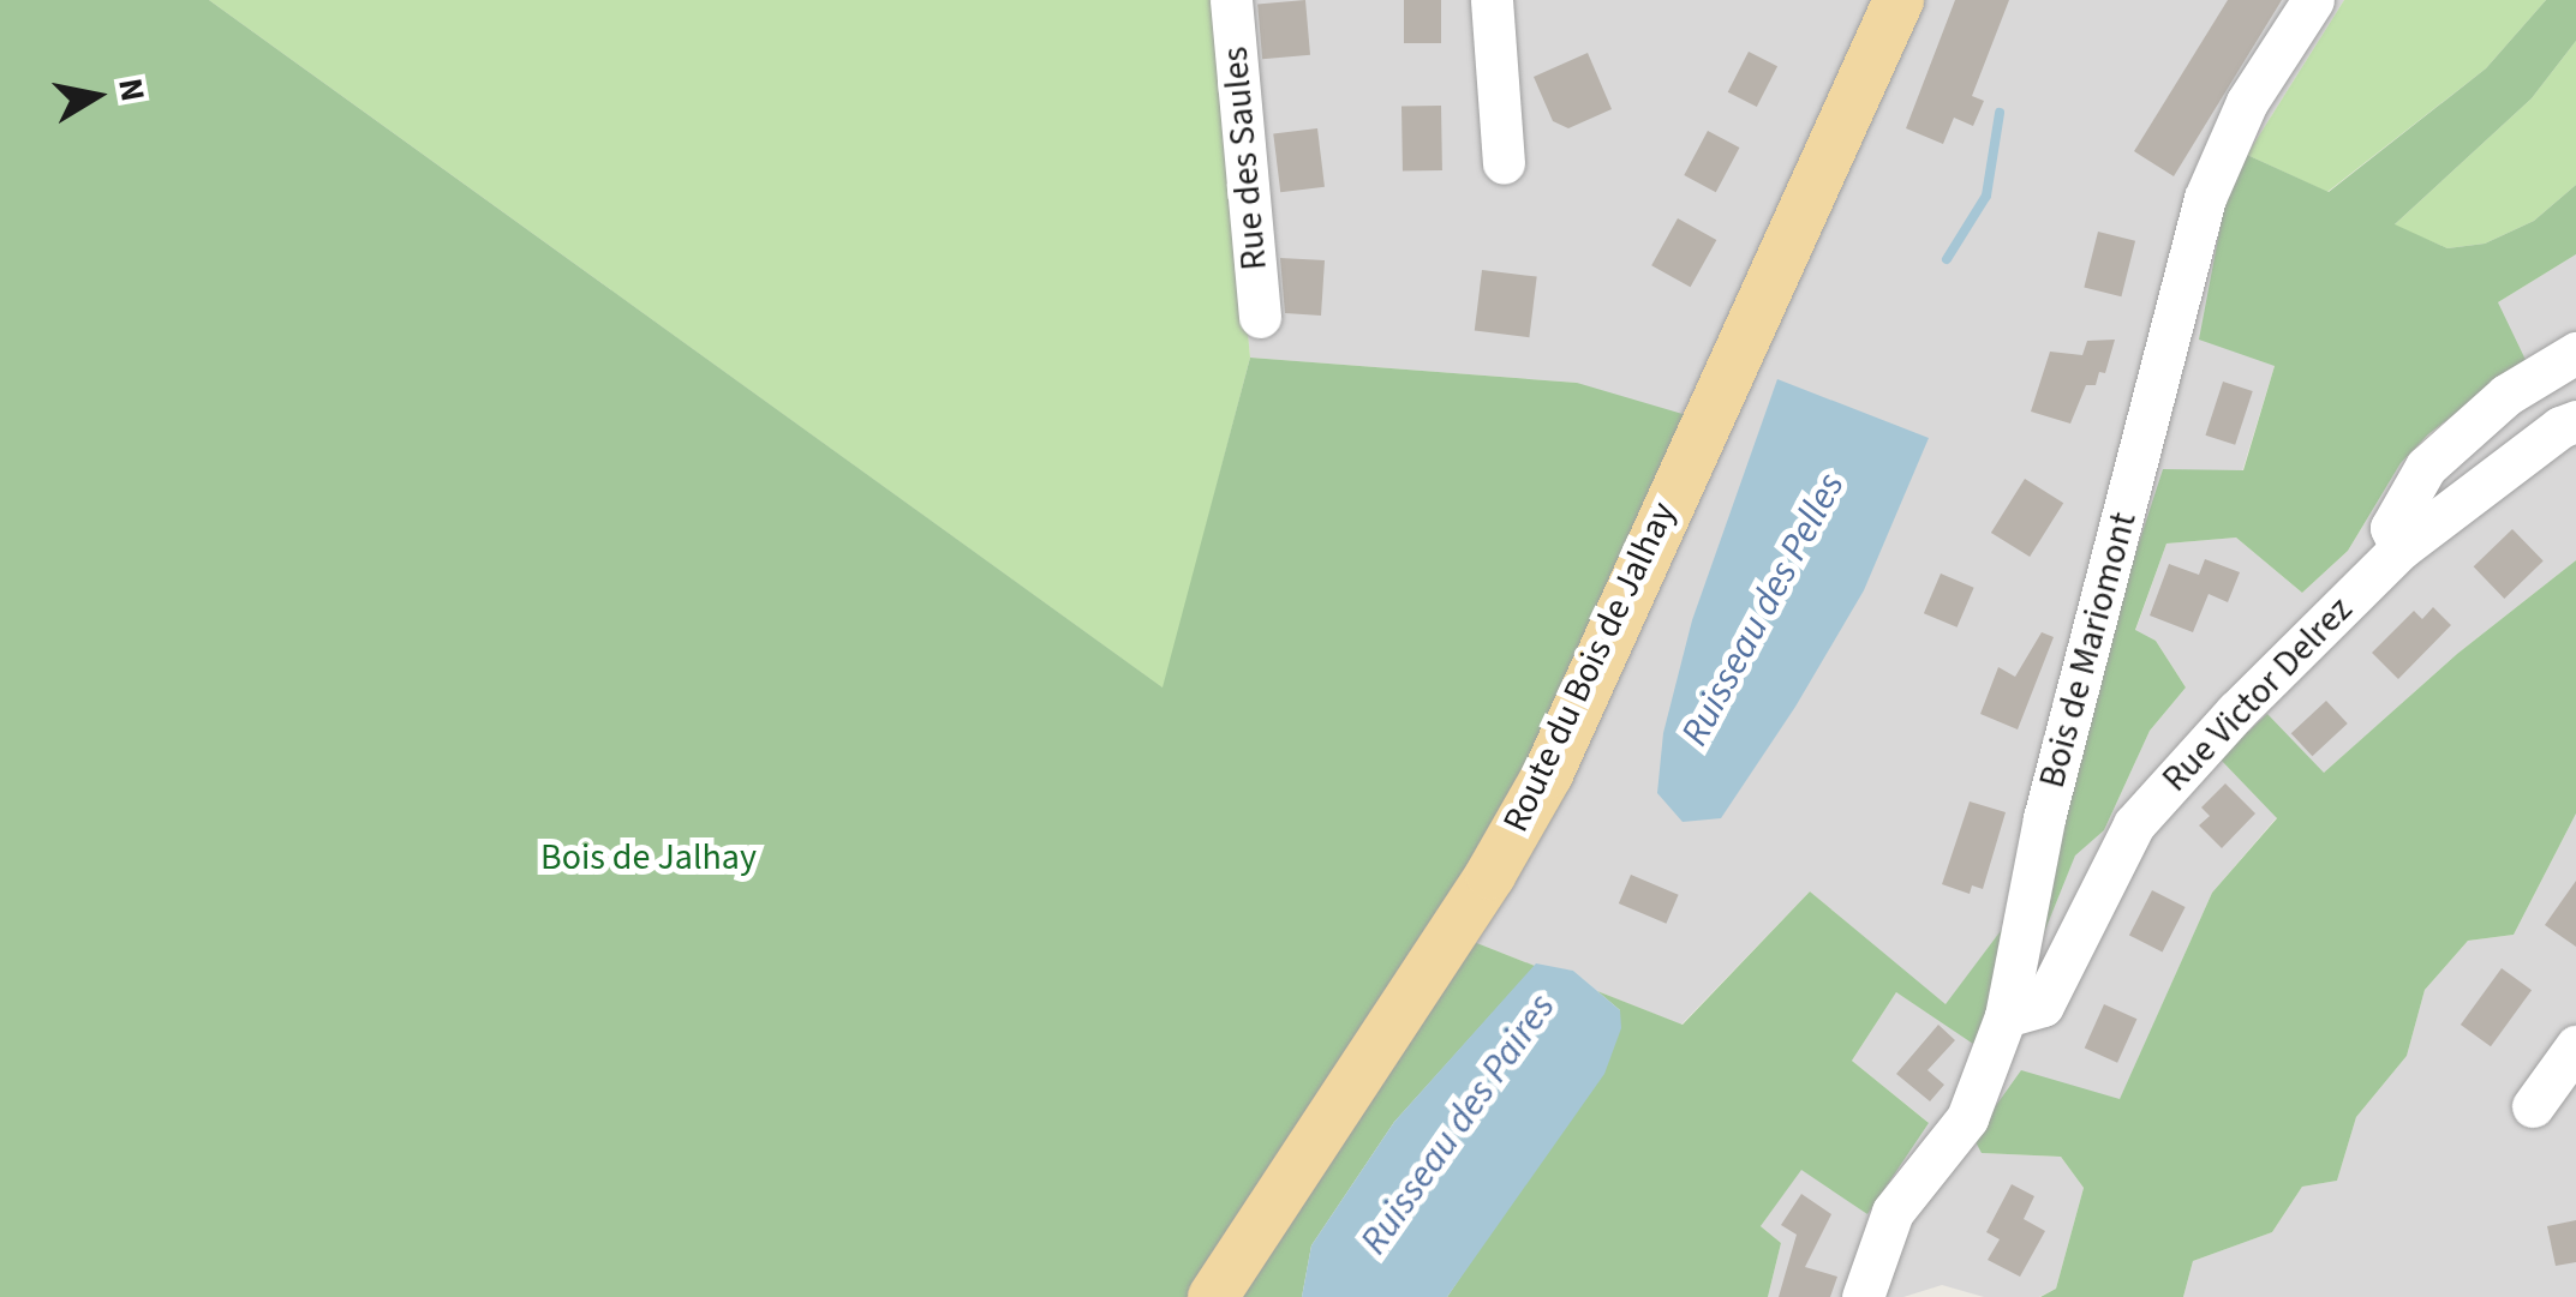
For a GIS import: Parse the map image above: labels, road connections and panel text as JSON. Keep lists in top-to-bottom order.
{
  "streets": {
    "main road": ["Route du Bois de Jalhay"],
    "street": ["Rue des Saules", "Bois de Mariomont", "Rue Victor Delrez"]
  },
  "crossings": [
    ["Bois de Mariomont", "Rue Victor Delrez"]
  ],
  "water": ["Ruisseau des Pelles", "Ruisseau des Paires"],
  "parks": ["Bois de Jalhay"],
  "north": "right"
}
